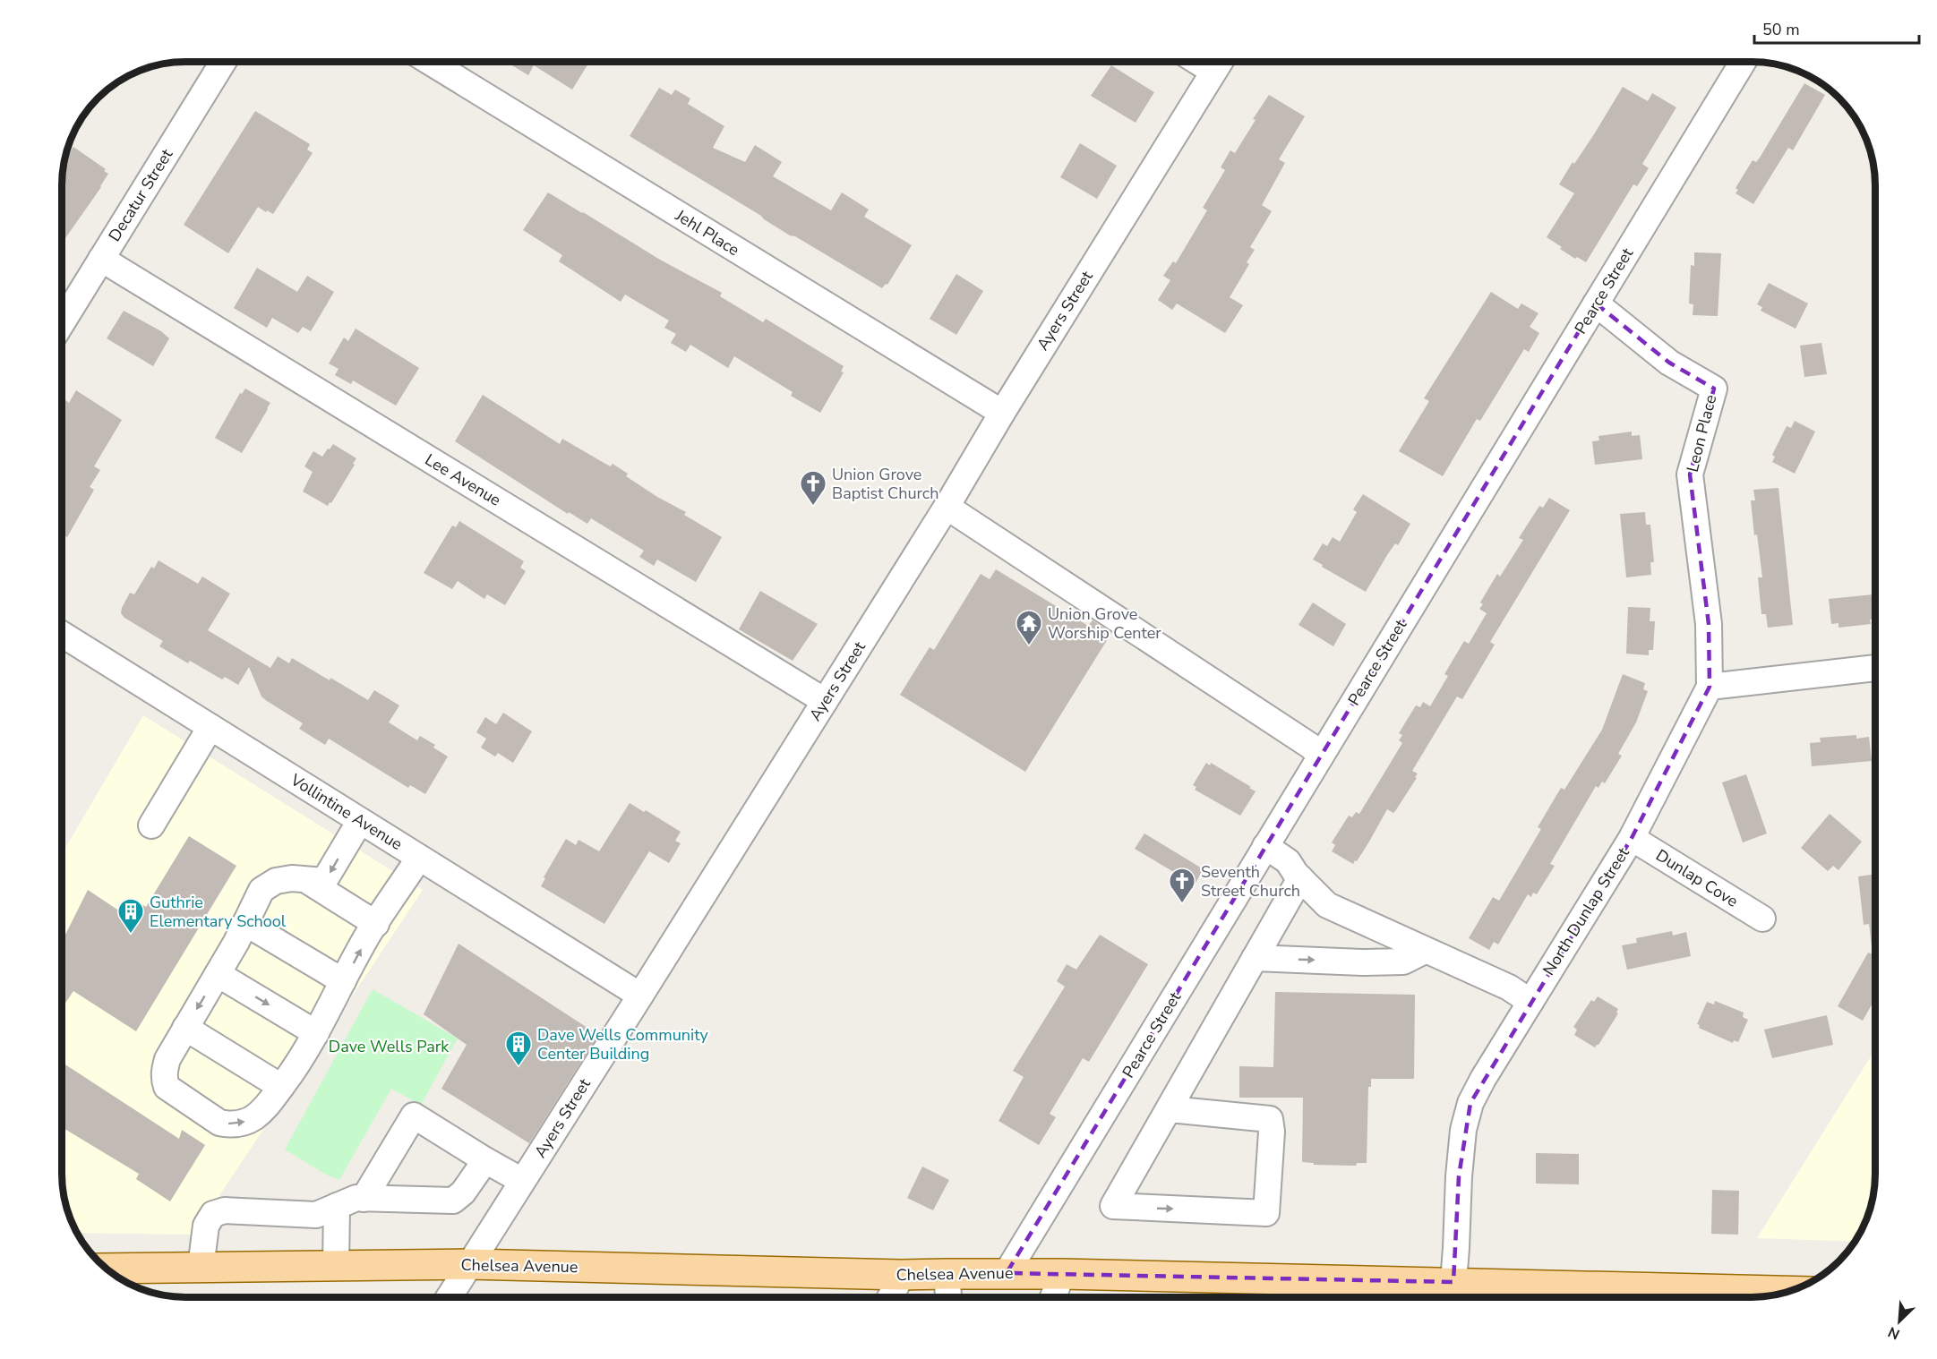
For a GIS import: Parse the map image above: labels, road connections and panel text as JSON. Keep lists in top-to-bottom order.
{
  "streets": {
    "main road": ["Chelsea Avenue"],
    "street": [
      "Decatur Street",
      "Jehl Place",
      "Pearce Street",
      "Ayers Street",
      "Leon Place",
      "Lee Avenue",
      "Vollintine Avenue",
      "Dunlap Cove",
      "North Dunlap Street"
    ]
  },
  "crossings": [
    ["Decatur Street", "Lee Avenue"],
    ["Jehl Place", "Ayers Street"],
    ["Pearce Street", "Leon Place"],
    ["Pearce Street", "Chelsea Avenue"],
    ["Ayers Street", "Lee Avenue"],
    ["Ayers Street", "Vollintine Avenue"],
    ["Ayers Street", "Chelsea Avenue"],
    ["Leon Place", "North Dunlap Street"],
    ["Dunlap Cove", "North Dunlap Street"],
    ["North Dunlap Street", "Chelsea Avenue"]
  ],
  "parks": ["Dave Wells Park"],
  "places": {
    "church": ["Union Grove Baptist Church", "Seventh Street Church"],
    "temple": ["Union Grove Worship Center"],
    "building": ["Guthrie Elementary School", "Dave Wells Community Center Building"]
  },
  "scale_bar": "50 m",
  "north": "bottom left"
}
